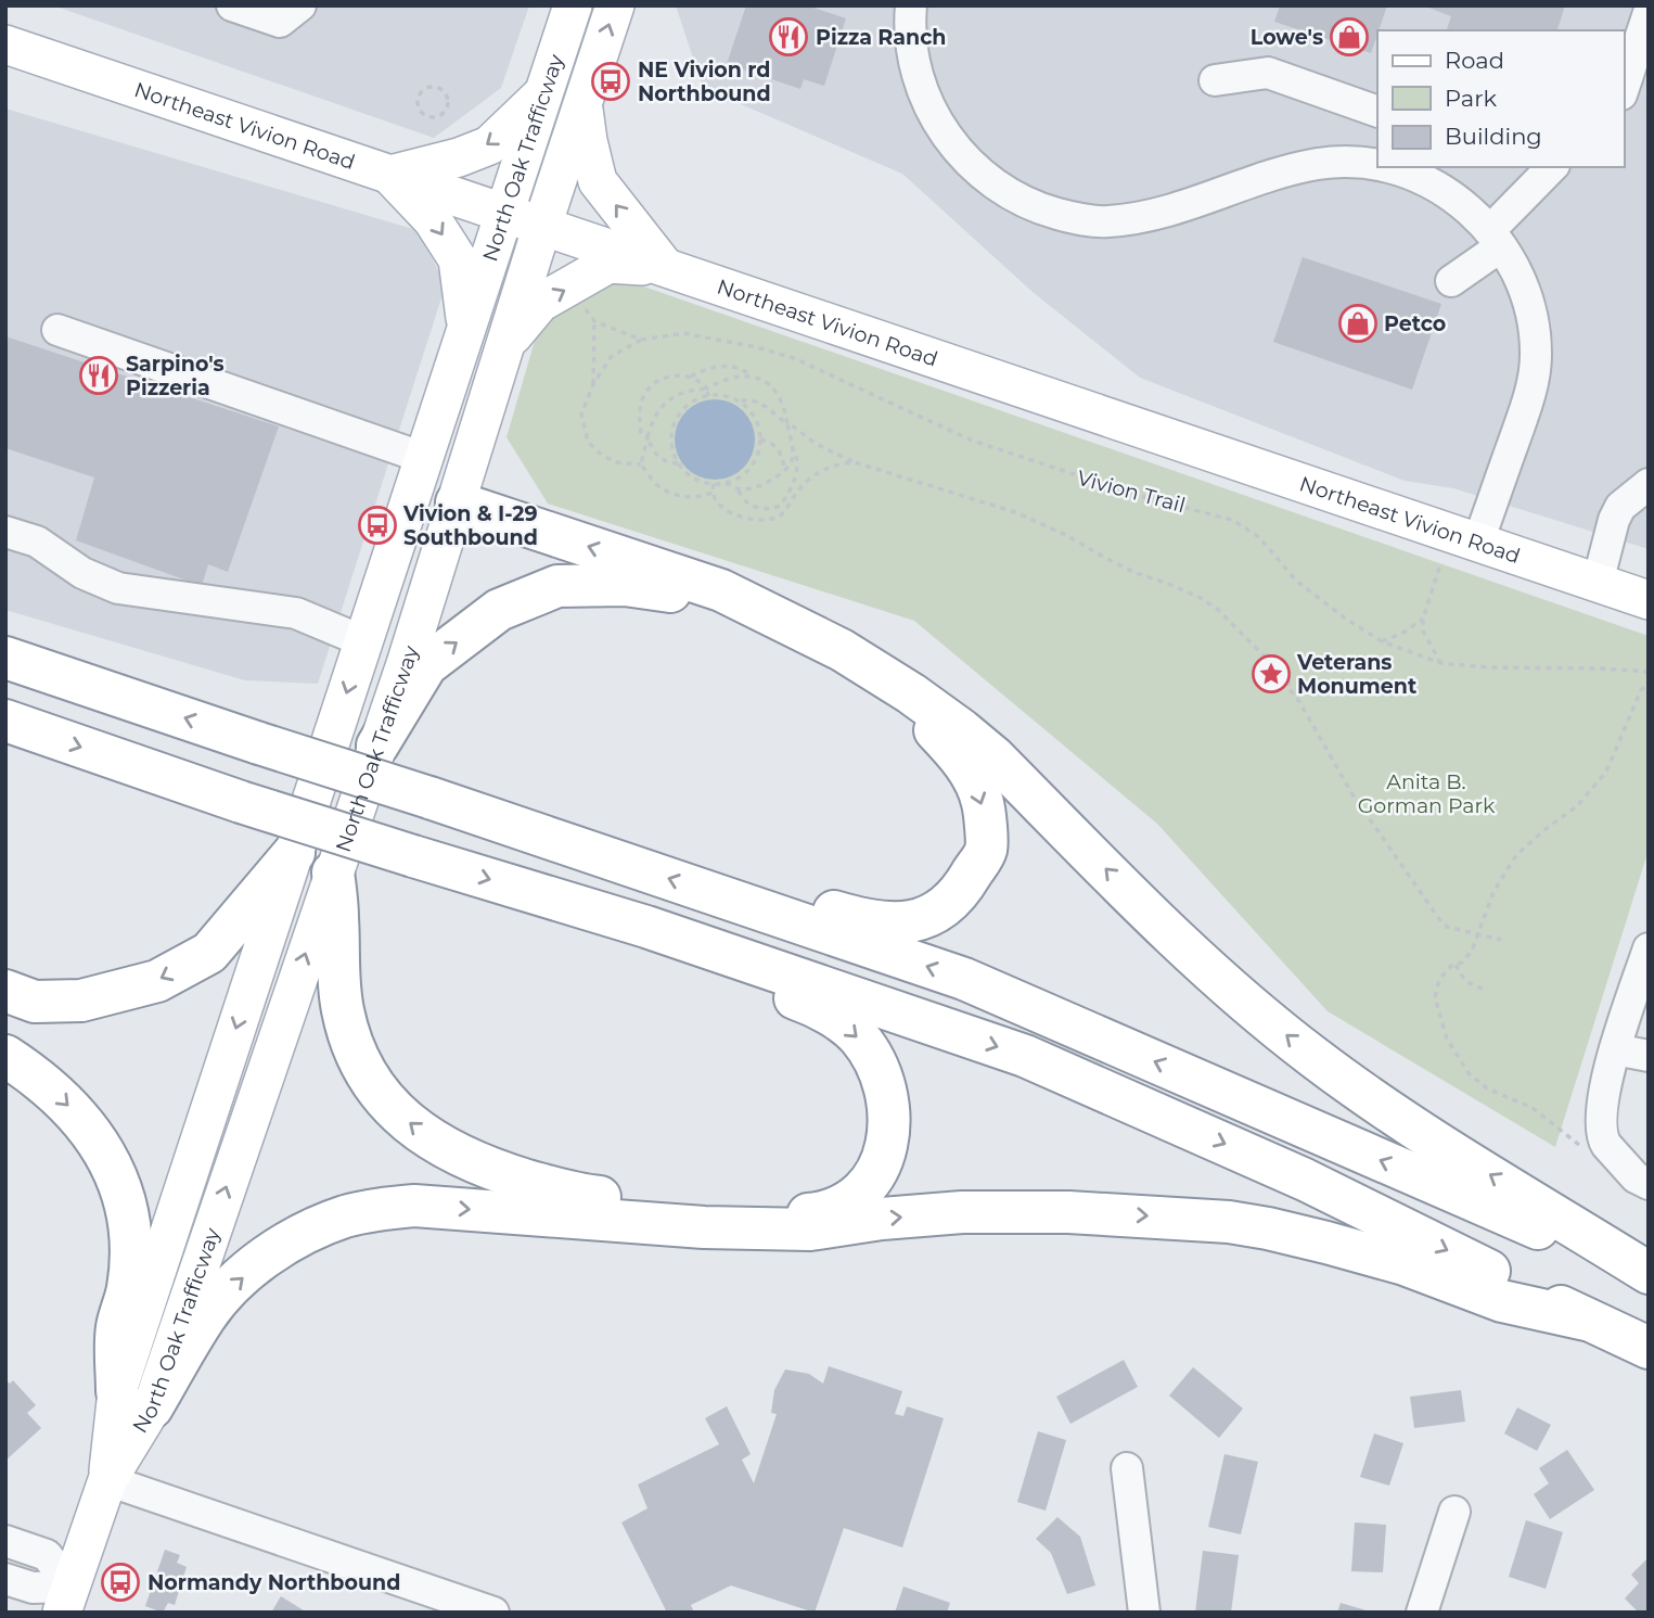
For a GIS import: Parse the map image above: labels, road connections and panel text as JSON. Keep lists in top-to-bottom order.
{
  "streets": {
    "main road": ["Northeast Vivion Road", "North Oak Trafficway"],
    "path": ["Vivion Trail"]
  },
  "crossings": [
    ["Northeast Vivion Road", "North Oak Trafficway"]
  ],
  "parks": ["Anita B. Gorman Park"],
  "places": {
    "restaurant": ["Pizza Ranch", "Sarpino's Pizzeria"],
    "shop": ["Lowe's", "Petco"],
    "bus stop": ["NE Vivion rd Northbound", "Vivion & I-29 Southbound", "Normandy Northbound"],
    "place": ["Veterans Monument"]
  },
  "legend": ["Road", "Park", "Building"]
}
